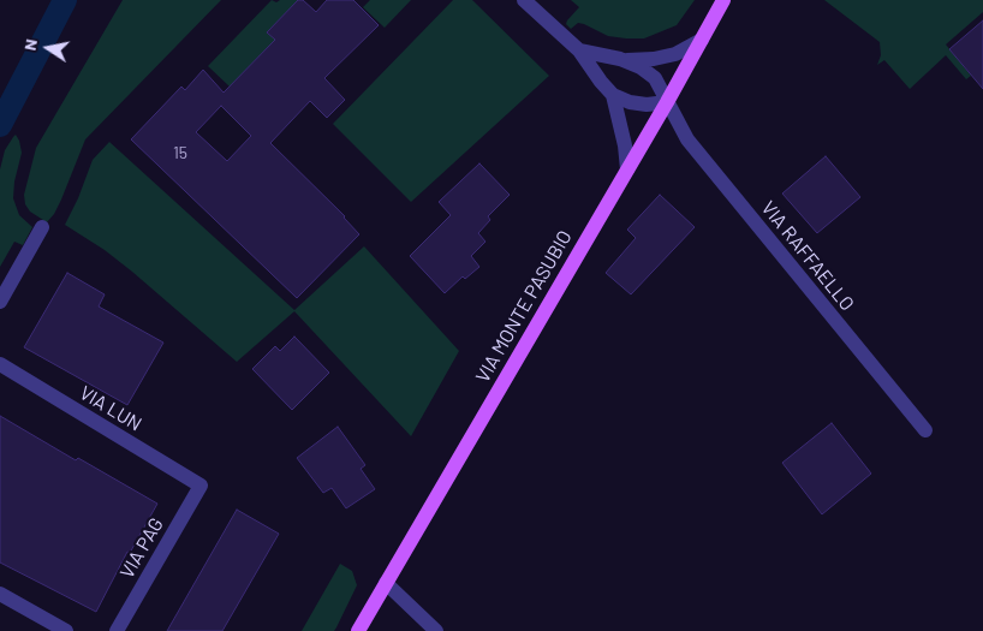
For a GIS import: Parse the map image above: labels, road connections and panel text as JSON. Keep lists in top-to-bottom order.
{
  "streets": {
    "main road": ["VIA MONTE PASUBIO"],
    "street": ["VIA RAFFAELLO", "VIA LUN", "VIA PAG"]
  },
  "crossings": [
    ["VIA RAFFAELLO", "VIA MONTE PASUBIO"],
    ["VIA LUN", "VIA PAG"]
  ],
  "house_numbers": ["15"],
  "north": "left"
}
